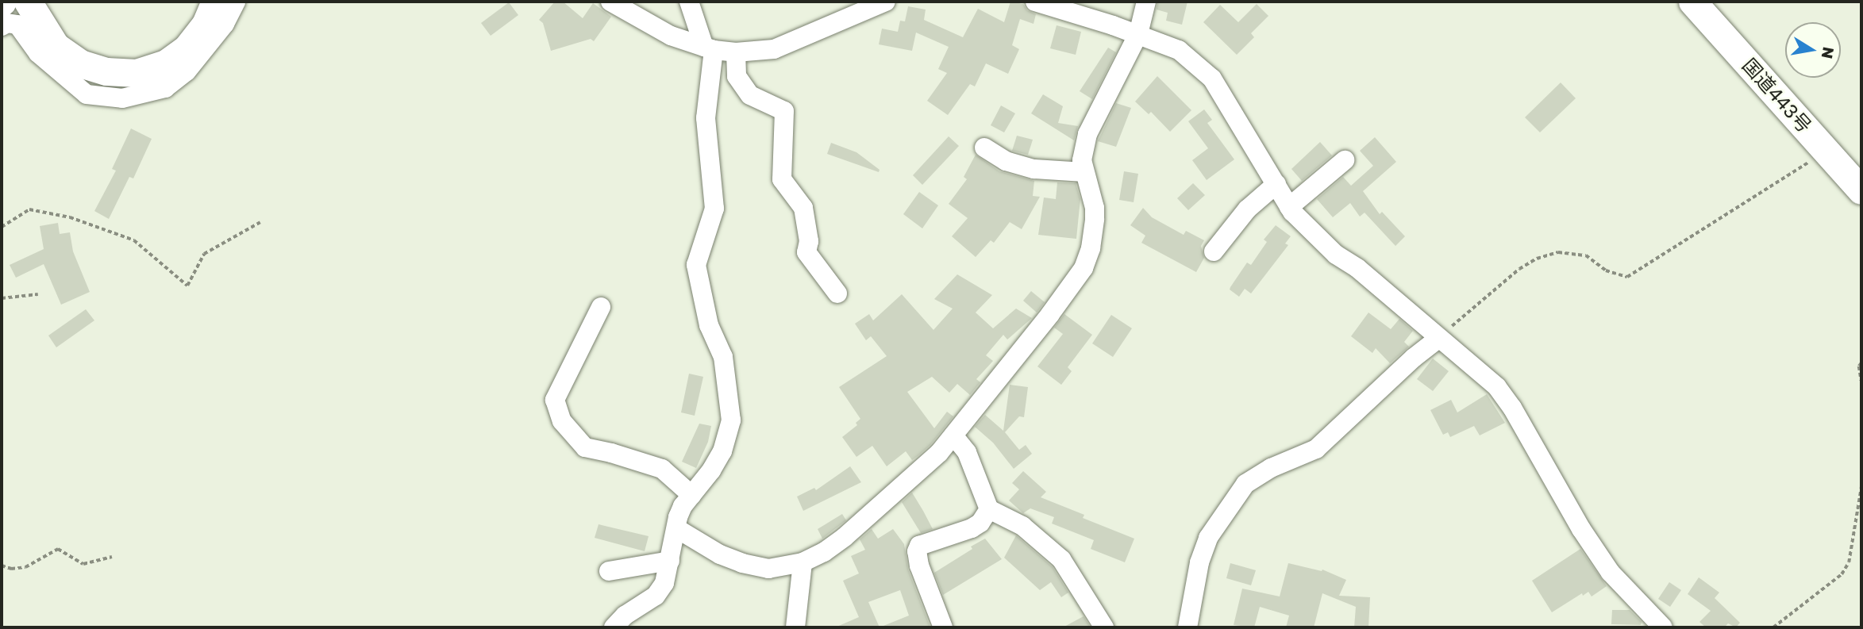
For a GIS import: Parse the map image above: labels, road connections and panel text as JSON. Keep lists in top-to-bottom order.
{
  "streets": {
    "highway": ["国道443号"]
  },
  "north": "right"
}
